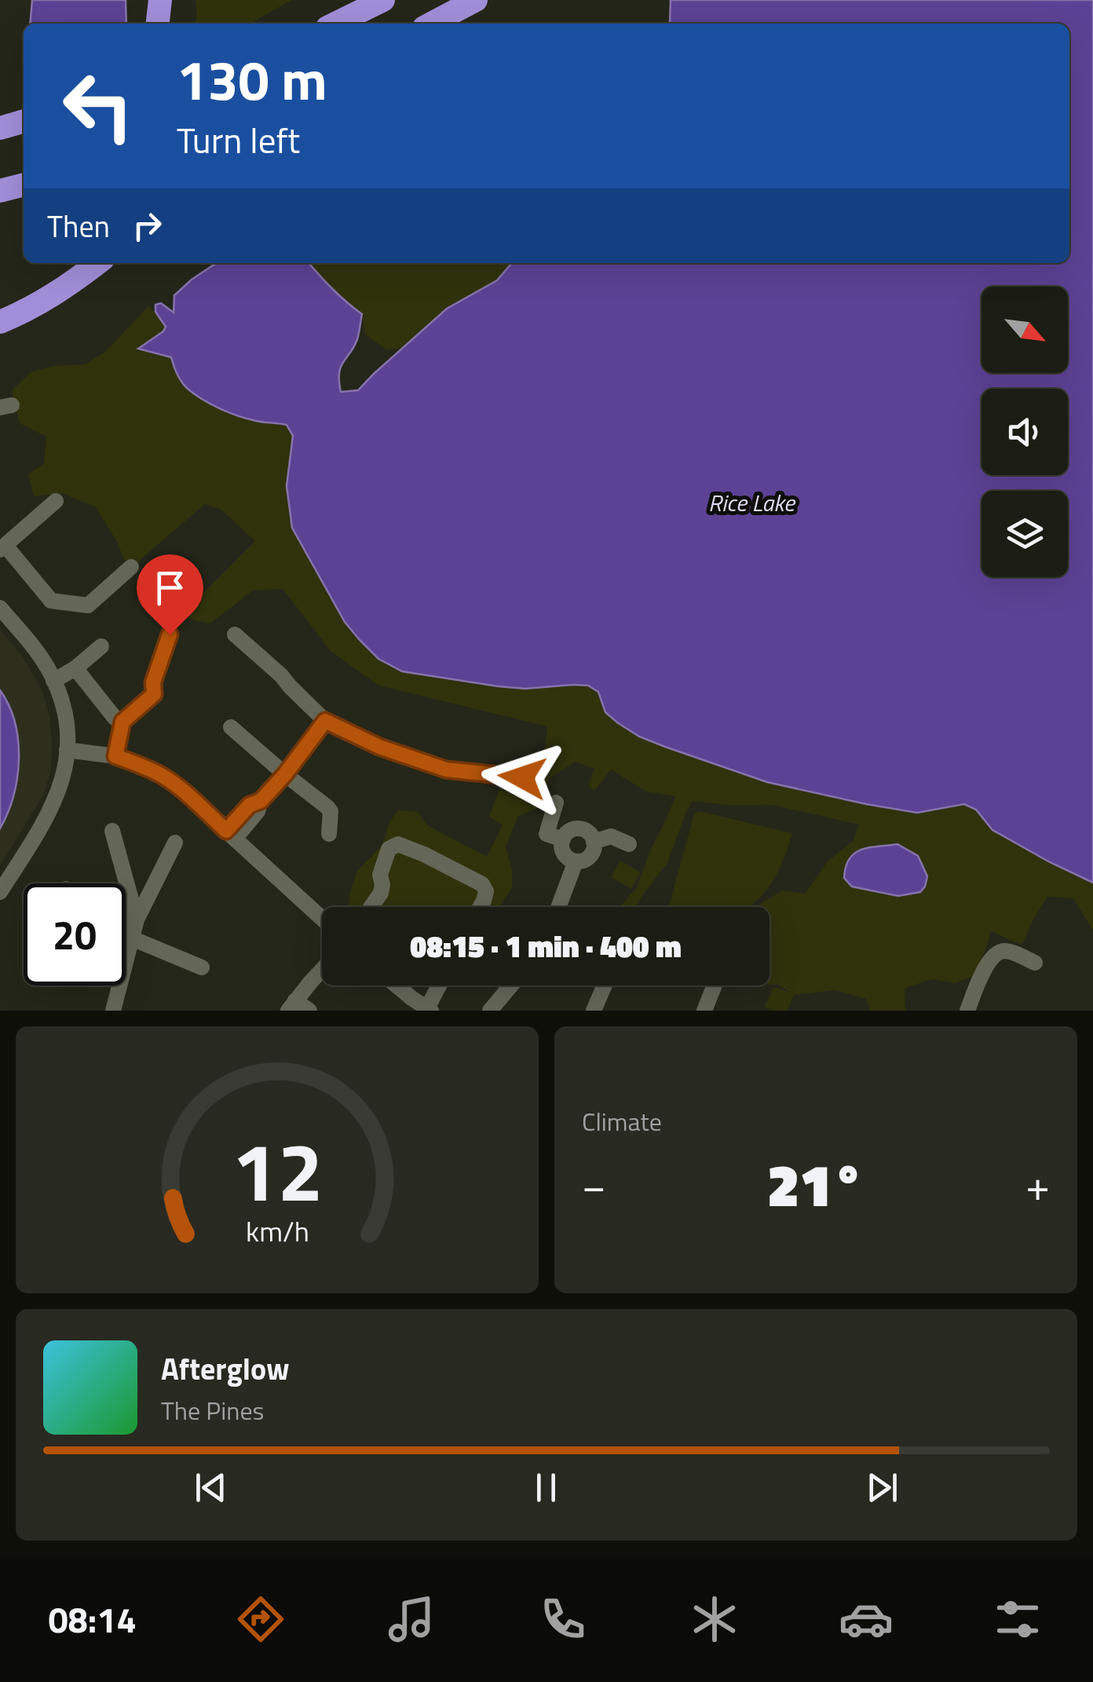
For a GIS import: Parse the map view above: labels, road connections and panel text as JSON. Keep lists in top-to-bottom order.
{
  "water": ["Rice Lake"],
  "north": "bottom right",
  "page": {
    "turn": ["130 m", "Turn left"],
    "then": "Then",
    "limit": "20",
    "trip": "08:15 · 1 min · 400 m",
    "tile": "Climate",
    "heat": ["−", "21°", "+"],
    "song": ["Afterglow", "The Pines"],
    "tabs": "08:14",
    "gauge": ["12", "km/h"]
  }
}
